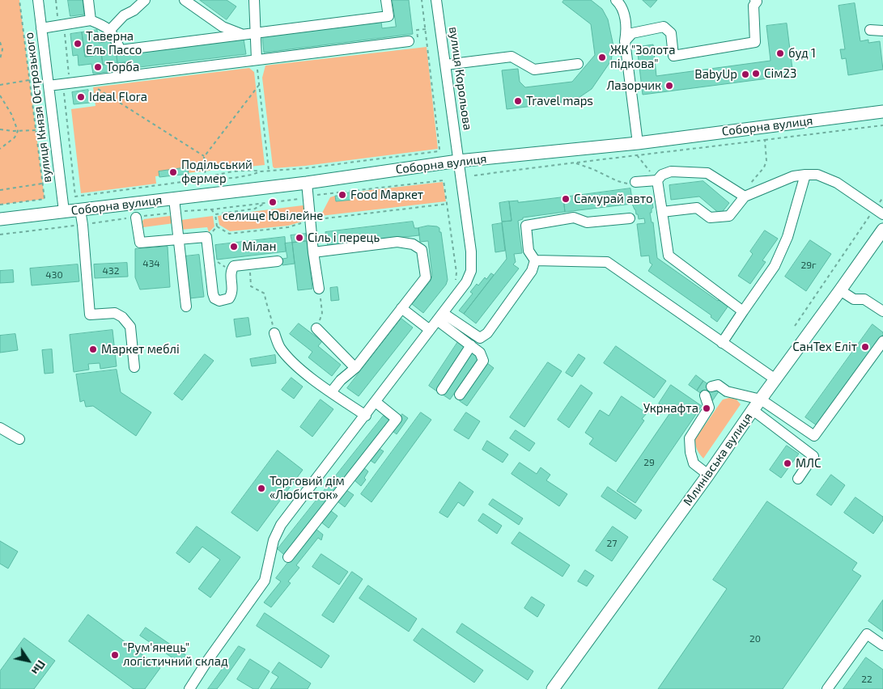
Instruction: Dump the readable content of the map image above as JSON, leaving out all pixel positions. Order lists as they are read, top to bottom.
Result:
{
  "streets": {
    "main road": ["Соборна вулиця", "Млинівська вулиця"],
    "street": ["вулиця Корольова", "вулиця Князя Острозького"]
  },
  "crossings": [
    ["вулиця Корольова", "Соборна вулиця"],
    ["вулиця Князя Острозького", "Соборна вулиця"]
  ],
  "places": [
    "Таверна Ель Пассо",
    "буд 1",
    "ЖК \"Золота підкова\"",
    "Торба",
    "Сім23",
    "BabyUp",
    "Лазорчик",
    "Ideal Flora",
    "Travel maps",
    "Подільський фермер",
    "Food Маркет",
    "Самурай авто",
    "селище Ювілейне",
    "Сіль і перець",
    "Мілан",
    "СанТех Еліт",
    "Маркет меблі",
    "Укрнафта",
    "МЛС",
    "Торговий дім «Любисток»",
    "\"Рум'янець\" логістичний склад"
  ],
  "house_numbers": [
    "434",
    "29г",
    "432",
    "430",
    "29",
    "27",
    "20",
    "22"
  ],
  "north": "bottom right"
}
